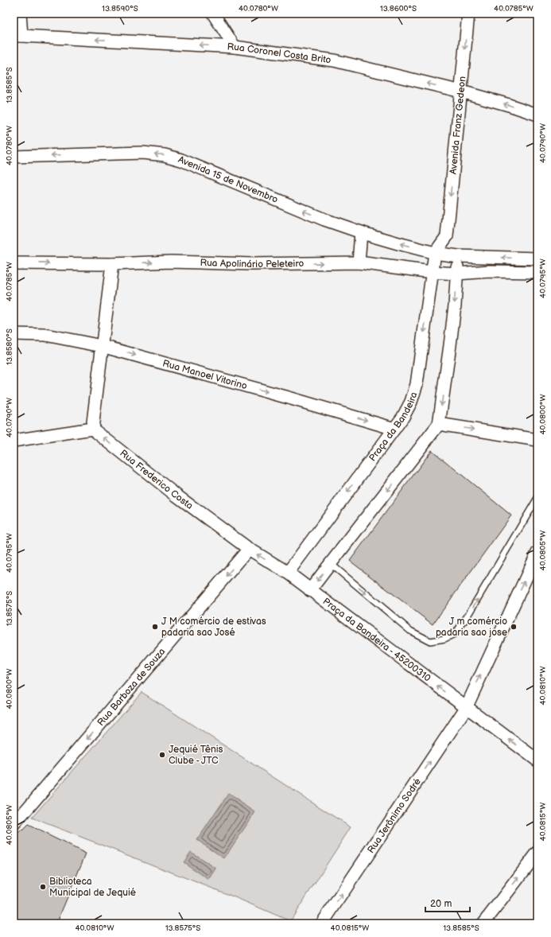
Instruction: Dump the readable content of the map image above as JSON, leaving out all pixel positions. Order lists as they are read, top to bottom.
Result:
{
  "streets": {
    "street": [
      "Rua Coronel Costa Brito",
      "Avenida Franz Gedeon",
      "Avenida 15 de Novembro",
      "Rua Apolinário Peleteiro",
      "Rua Manoel Vitorino",
      "Praça da Bandeira",
      "Rua Frederico Costa",
      "Praça da Bandeira - 45200310",
      "Rua Barboza de Souza",
      "Rua Jerônimo Sodré"
    ]
  },
  "crossings": [
    ["Rua Coronel Costa Brito", "Avenida Franz Gedeon"],
    ["Avenida Franz Gedeon", "Avenida 15 de Novembro"],
    ["Avenida Franz Gedeon", "Praça da Bandeira"],
    ["Avenida 15 de Novembro", "Praça da Bandeira"],
    ["Rua Apolinário Peleteiro", "Praça da Bandeira"],
    ["Rua Manoel Vitorino", "Praça da Bandeira"],
    ["Praça da Bandeira", "Rua Frederico Costa"],
    ["Praça da Bandeira", "Praça da Bandeira - 45200310"],
    ["Rua Frederico Costa", "Praça da Bandeira - 45200310"],
    ["Rua Frederico Costa", "Rua Barboza de Souza"],
    ["Praça da Bandeira - 45200310", "Rua Jerônimo Sodré"]
  ],
  "one_way": [
    "Rua Coronel Costa Brito",
    "Avenida Franz Gedeon",
    "Avenida 15 de Novembro",
    "Rua Apolinário Peleteiro",
    "Rua Manoel Vitorino",
    "Rua Frederico Costa",
    "Praça da Bandeira - 45200310",
    "Rua Barboza de Souza",
    "Rua Jerônimo Sodré"
  ],
  "places": [
    "J M comércio de estivas padaria sao José",
    "J m comércio padaria sao jose",
    "Jequié Tênis Clube - JTC",
    "Biblioteca Municipal de Jequié"
  ],
  "scale_bar": "20 m",
  "coordinates": [
    "13.8590°S",
    "40.0780°W",
    "13.8600°S",
    "40.0785°W",
    "13.8585°S",
    "40.0790°W",
    "40.0795°W",
    "13.8580°S",
    "40.0800°W",
    "40.0805°W",
    "13.8575°S",
    "40.0810°W",
    "40.0815°W"
  ]
}
